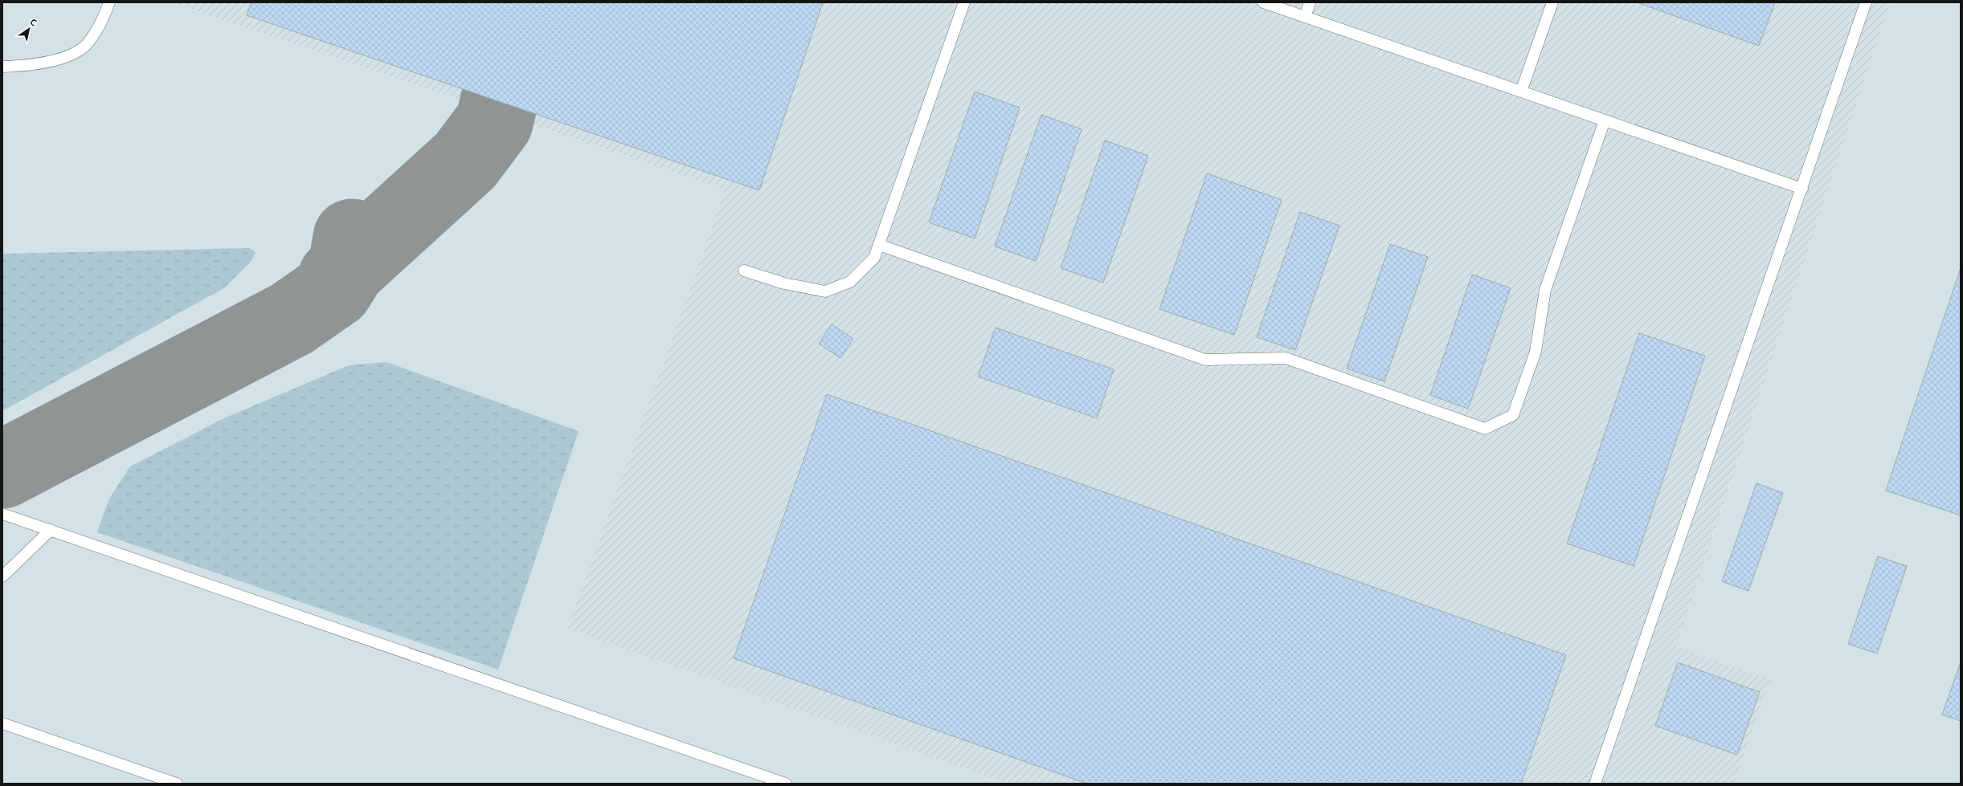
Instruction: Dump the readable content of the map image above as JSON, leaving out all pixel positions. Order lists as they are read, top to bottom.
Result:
{
  "north": "top right"
}
